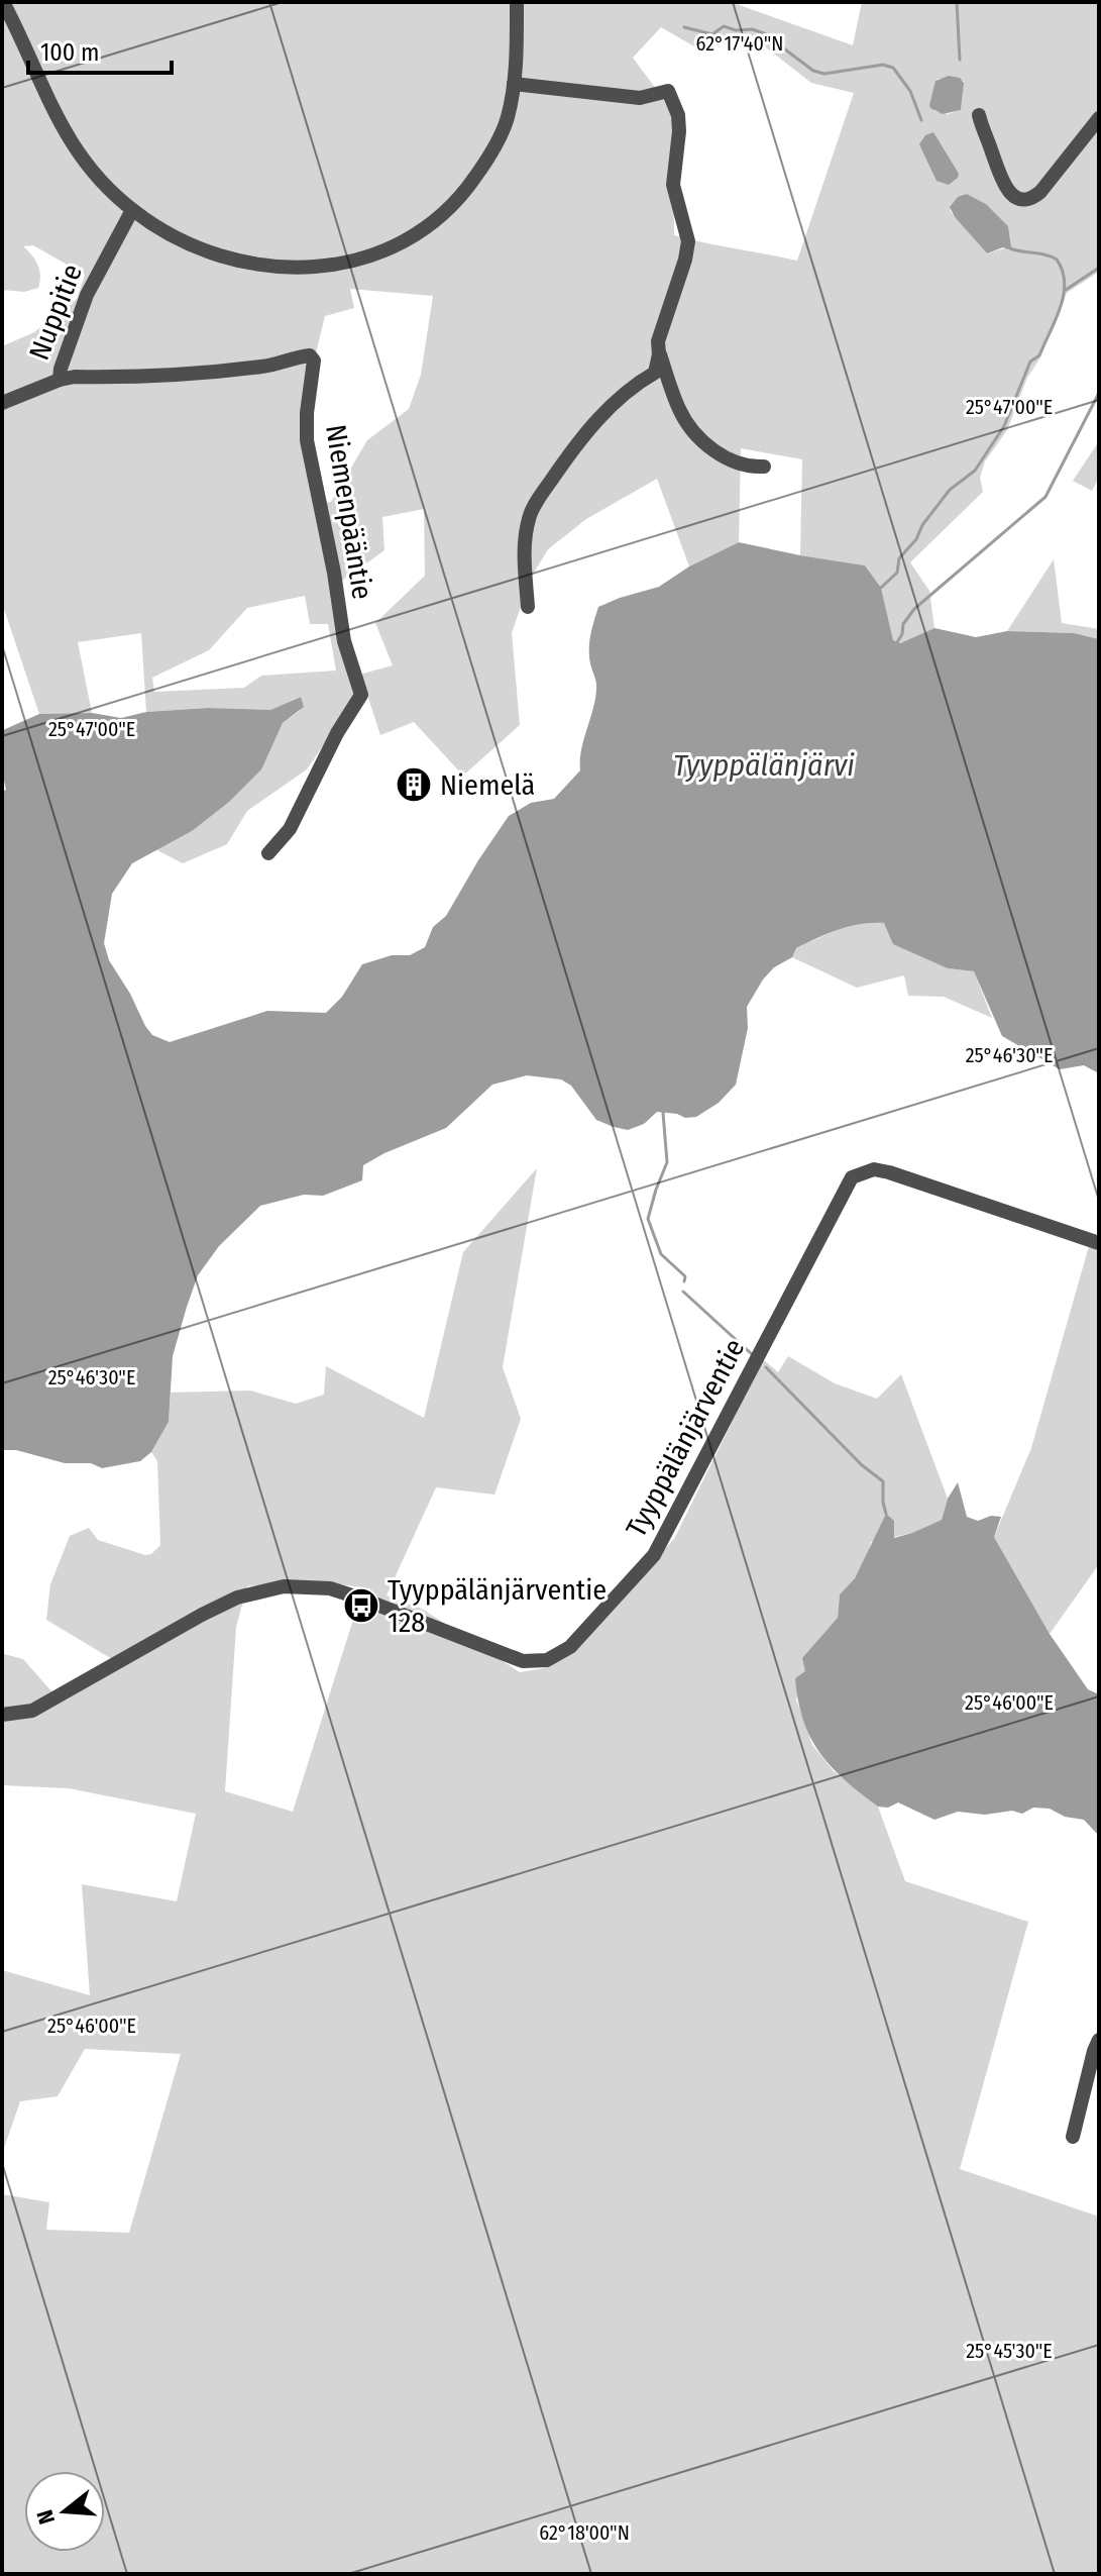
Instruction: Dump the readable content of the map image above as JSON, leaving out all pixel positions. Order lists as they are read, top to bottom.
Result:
{
  "streets": {
    "street": ["Nuppitie", "Niemenpääntie", "Tyyppälänjärventie"]
  },
  "crossings": [
    ["Nuppitie", "Niemenpääntie"]
  ],
  "water": ["Tyyppälänjärvi"],
  "places": {
    "building": ["Niemelä"],
    "bus stop": ["Tyyppälänjärventie 128"]
  },
  "scale_bar": "100 m",
  "north": "left",
  "coordinates": [
    "62°17'40\"N",
    "25°47'00\"E",
    "25°46'30\"E",
    "25°46'00\"E",
    "25°45'30\"E",
    "62°18'00\"N"
  ]
}
